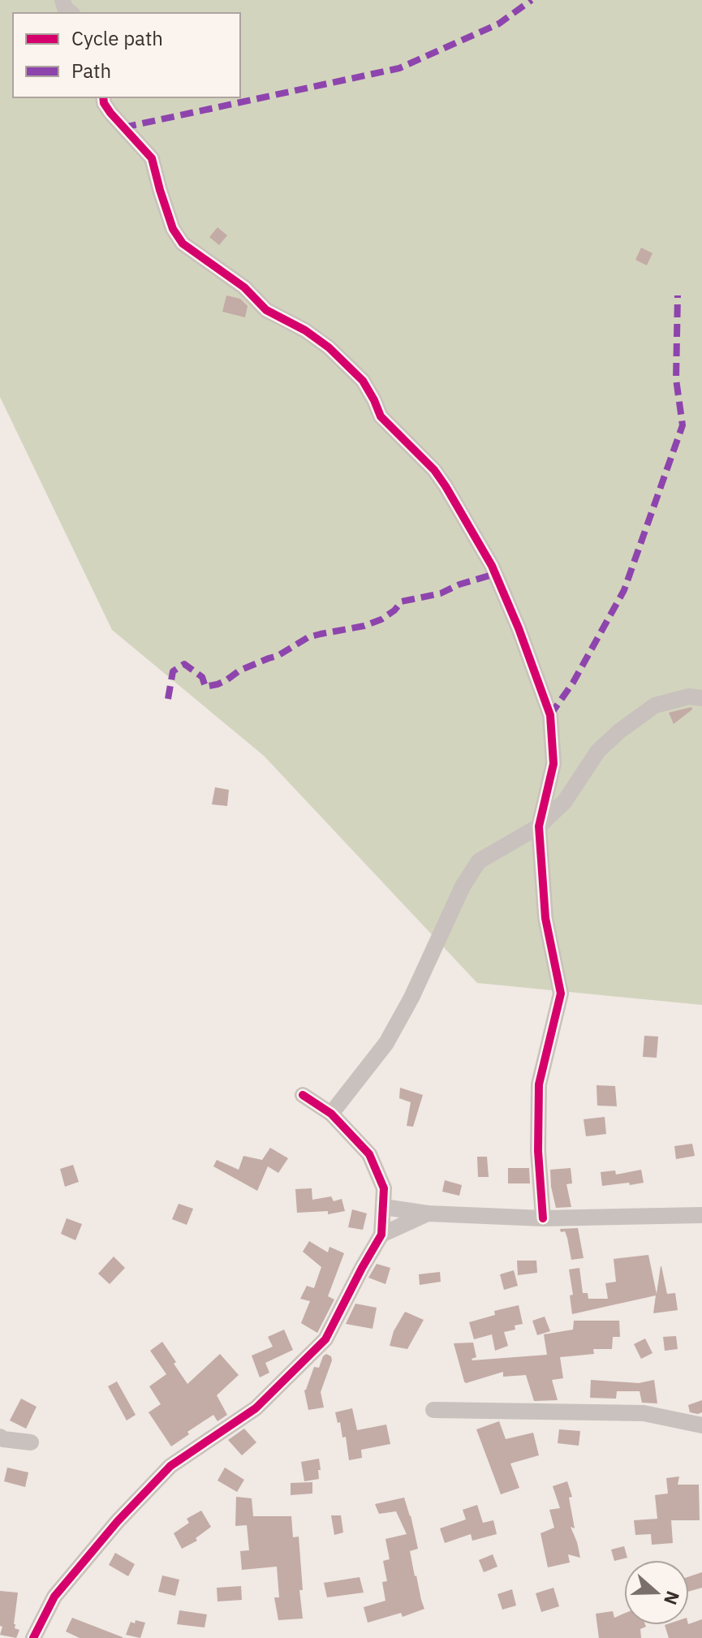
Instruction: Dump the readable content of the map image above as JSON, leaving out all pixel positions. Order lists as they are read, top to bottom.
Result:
{
  "legend": ["Cycle path", "Path"],
  "north": "right"
}
